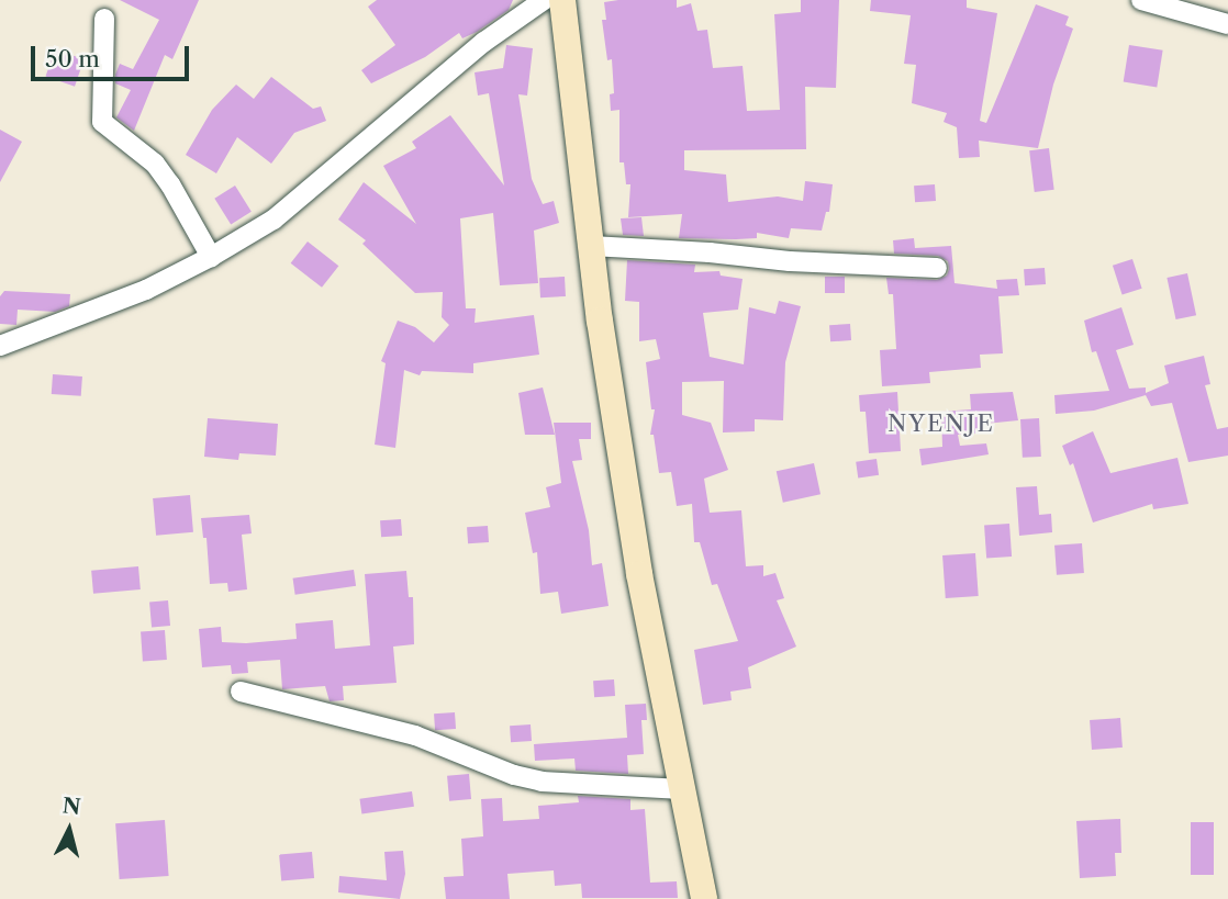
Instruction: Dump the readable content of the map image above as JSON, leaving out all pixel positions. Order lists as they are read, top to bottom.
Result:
{
  "districts": ["NYENJE"],
  "scale_bar": "50 m",
  "north": "top"
}
